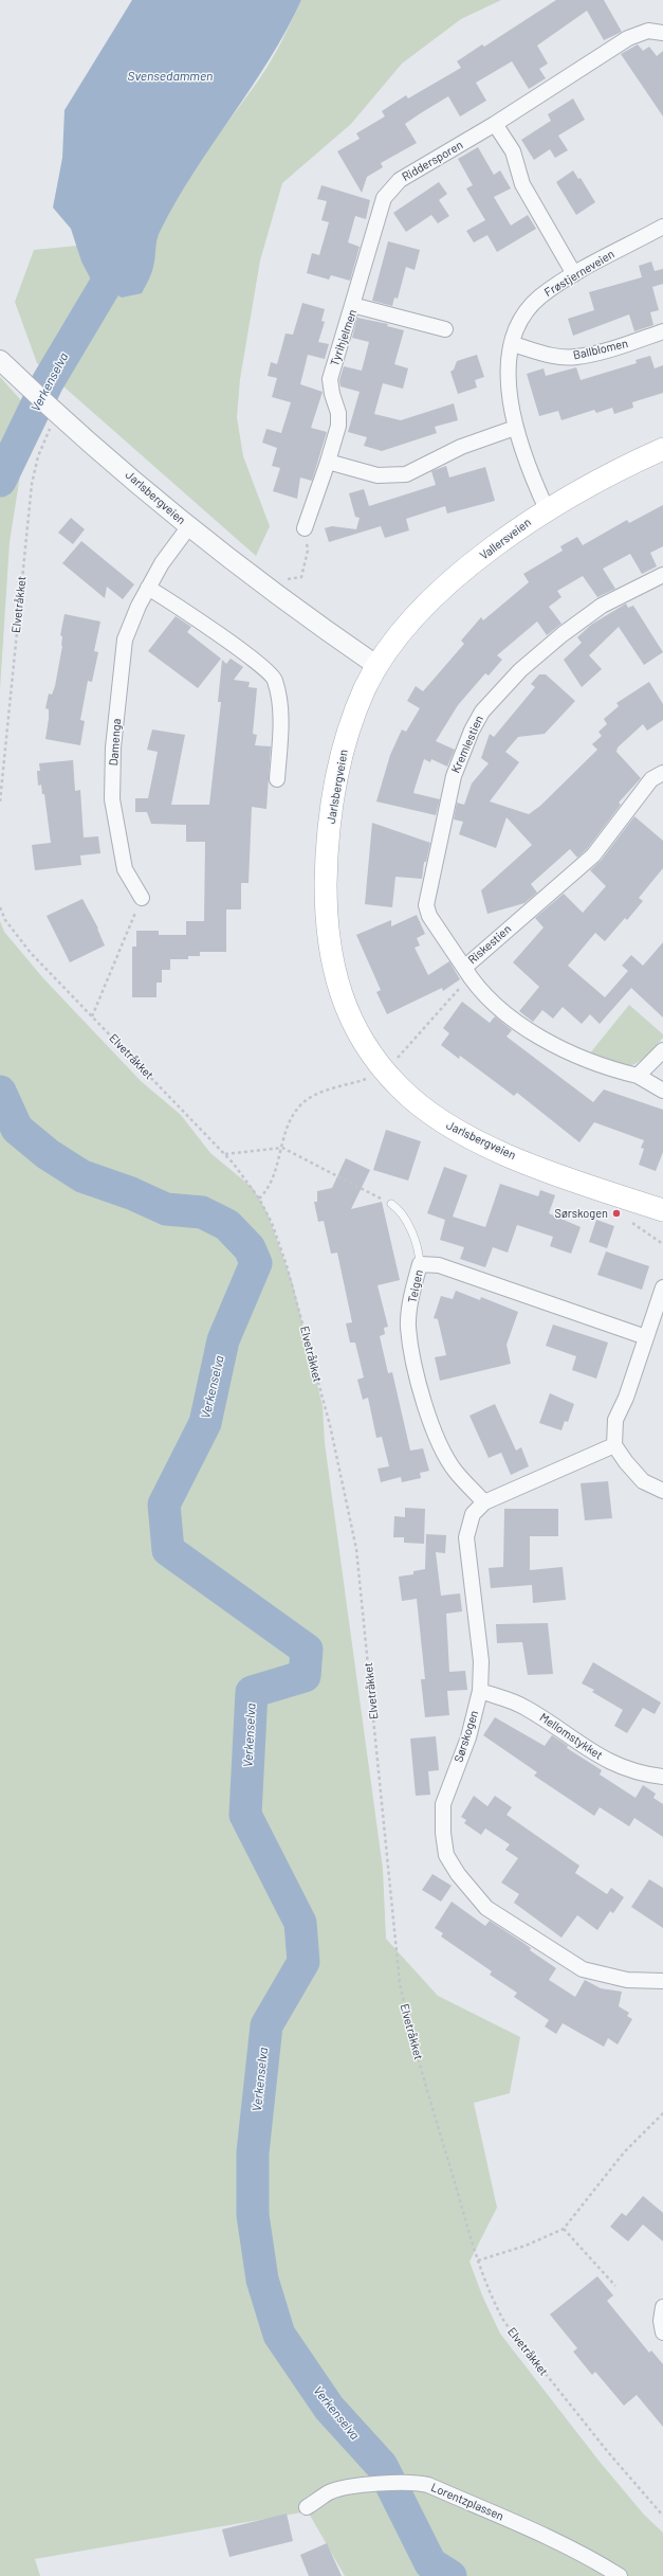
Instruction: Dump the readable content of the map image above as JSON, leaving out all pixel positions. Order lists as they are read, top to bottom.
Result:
{
  "streets": {
    "main road": ["Jarlsbergveien", "Vallersveien"],
    "street": [
      "Riddersporen",
      "Frøstjerneveien",
      "Tyrihjelmen",
      "Ballblomen",
      "Damenga",
      "Kremlestien",
      "Riskestien",
      "Teigen",
      "Sørskogen",
      "Mellomstykket",
      "Lorentzplassen"
    ],
    "path": ["Elvetråkket"]
  },
  "crossings": [
    ["Riddersporen", "Tyrihjelmen"],
    ["Frøstjerneveien", "Ballblomen"],
    ["Frøstjerneveien", "Vallersveien"],
    ["Jarlsbergveien", "Vallersveien"],
    ["Jarlsbergveien", "Elvetråkket"],
    ["Jarlsbergveien", "Damenga"],
    ["Kremlestien", "Riskestien"],
    ["Teigen", "Sørskogen"],
    ["Sørskogen", "Mellomstykket"]
  ],
  "water": ["Svensedammen", "Verkenselva"],
  "places": ["Sørskogen"]
}
